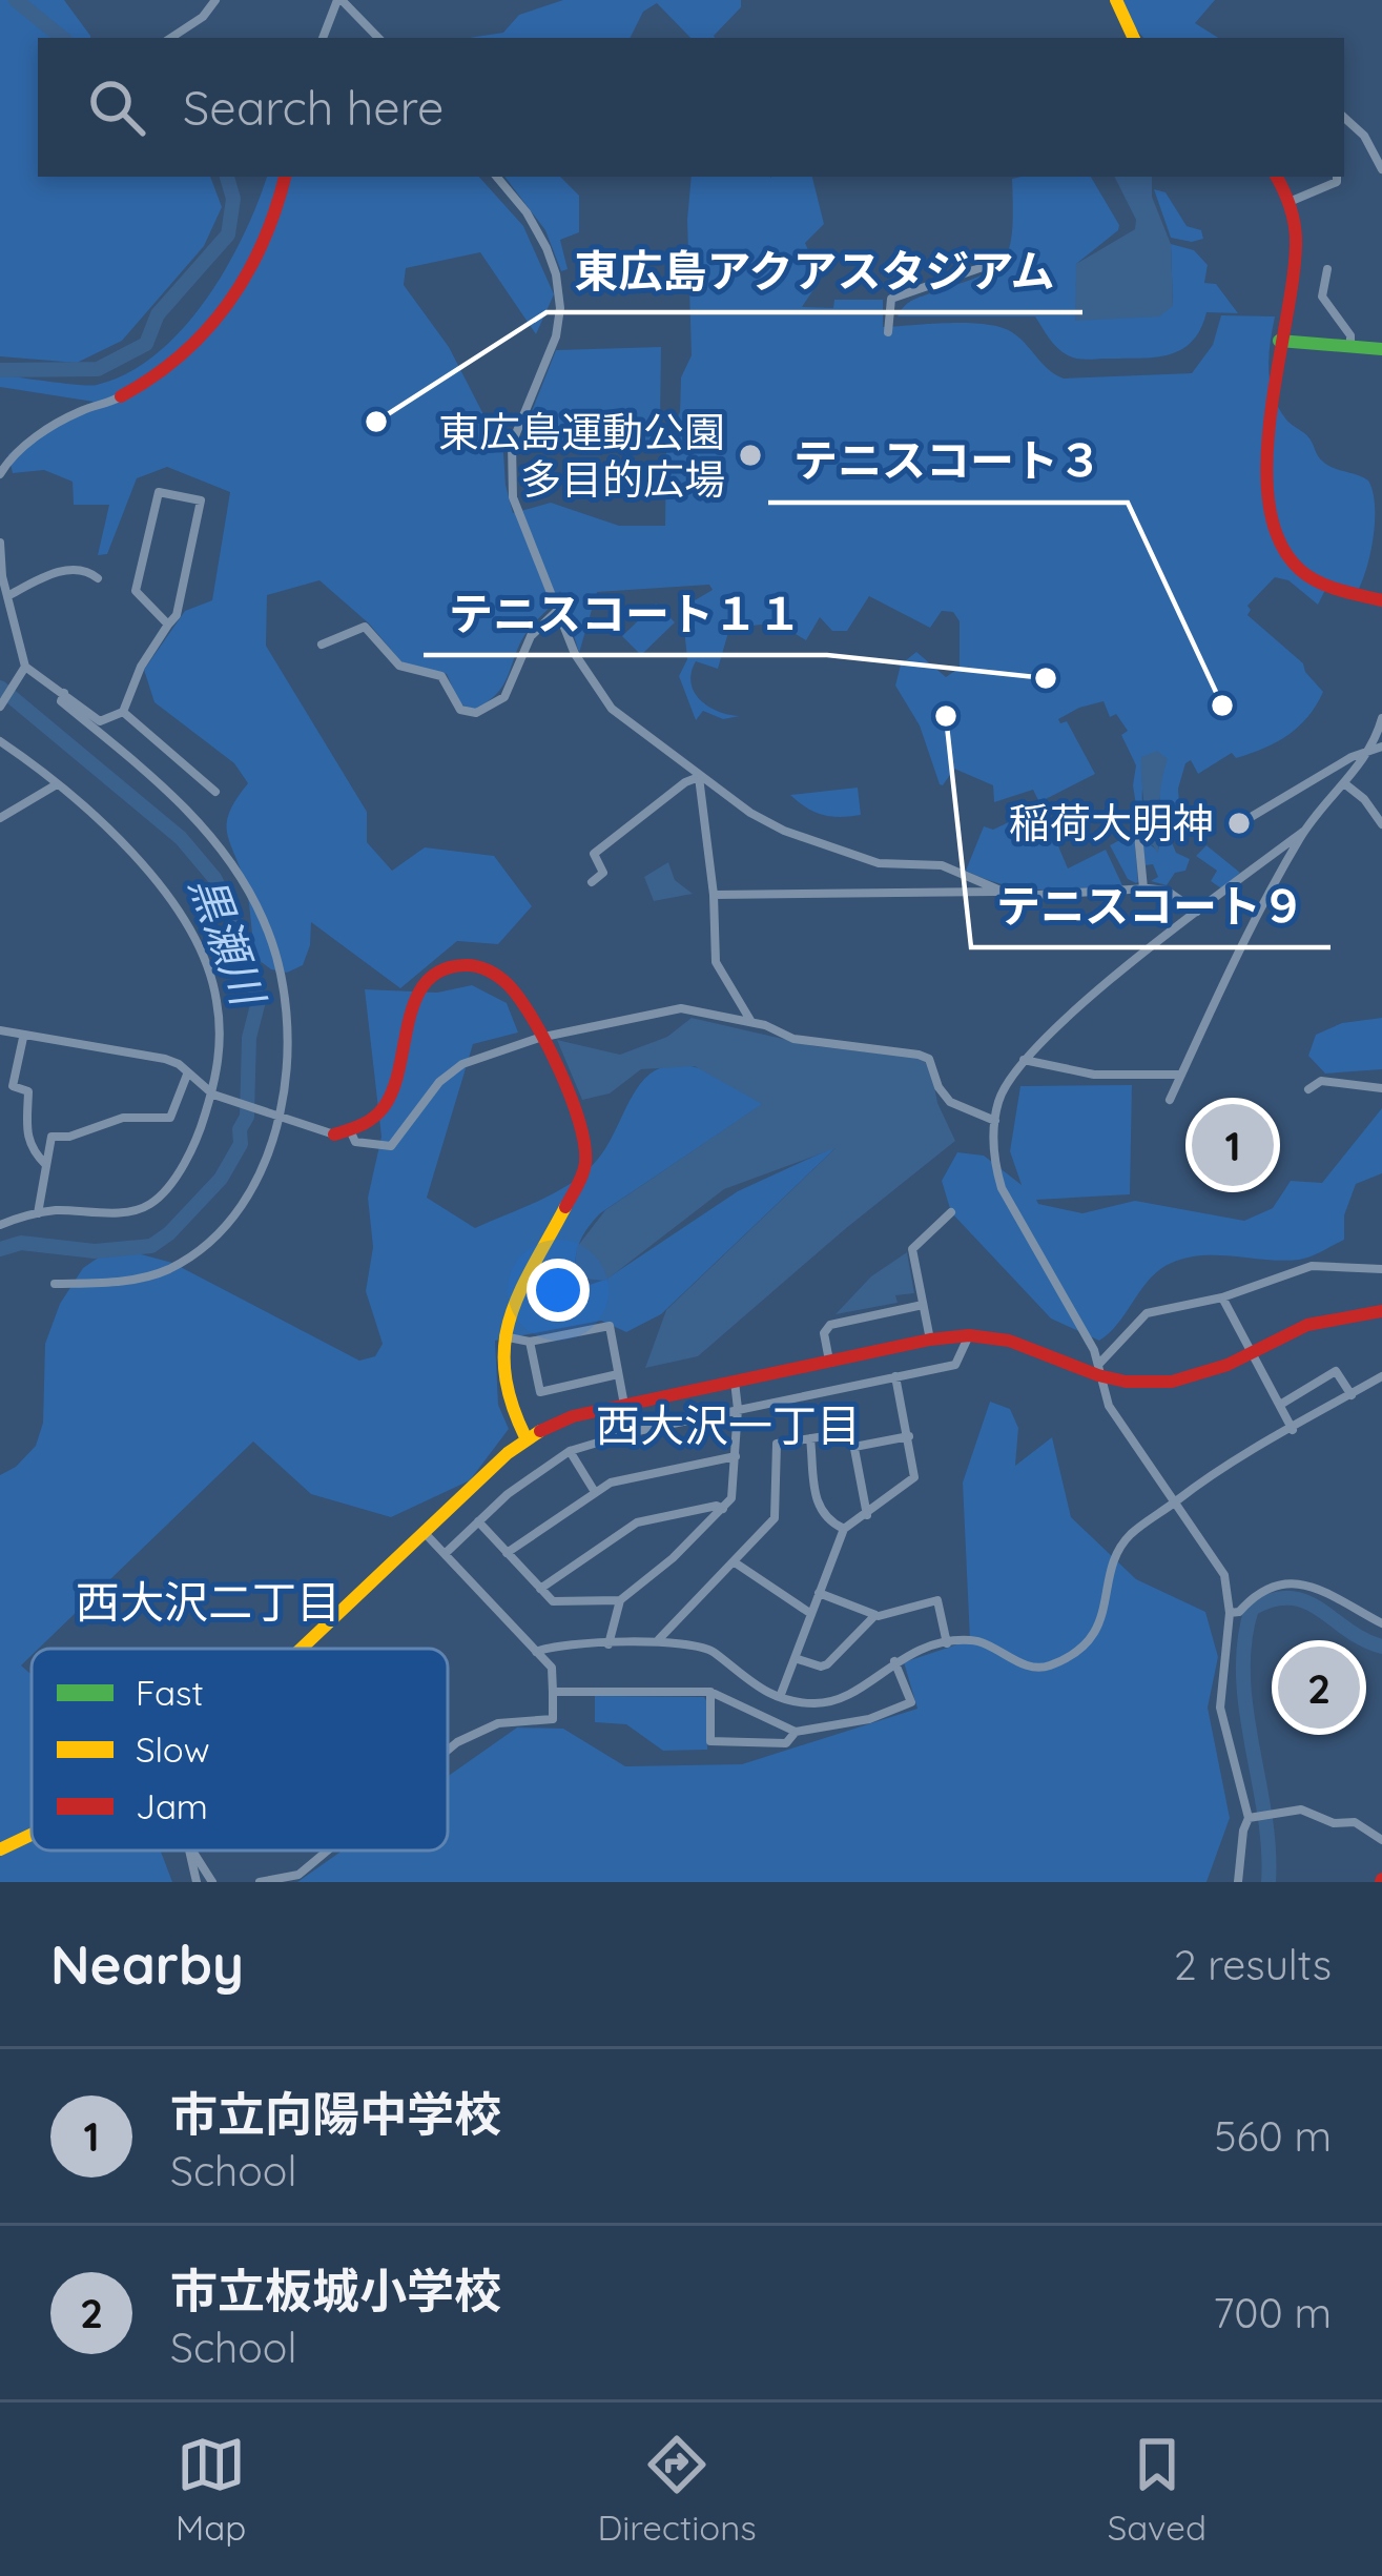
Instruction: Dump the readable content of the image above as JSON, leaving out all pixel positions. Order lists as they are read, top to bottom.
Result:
{
  "districts": ["西大沢一丁目", "西大沢二丁目"],
  "water": ["黒瀬川"],
  "places": [
    "東広島アクアスタジアム",
    "東広島運動公園 多目的広場",
    "テニスコート１１",
    "テニスコート３",
    "テニスコート９",
    "稲荷大明神"
  ],
  "legend": ["Fast", "Slow", "Jam"],
  "page": {
    "search": "Search here",
    "pins": ["1", "2"],
    "heading": ["Nearby", "2 results"],
    "list": [
      {
        "mark": "1",
        "name": "市立向陽中学校",
        "note": "School",
        "value": "560 m"
      },
      {
        "mark": "2",
        "name": "市立板城小学校",
        "note": "School",
        "value": "700 m"
      }
    ],
    "nav": ["Map", "Directions", "Saved"]
  }
}
